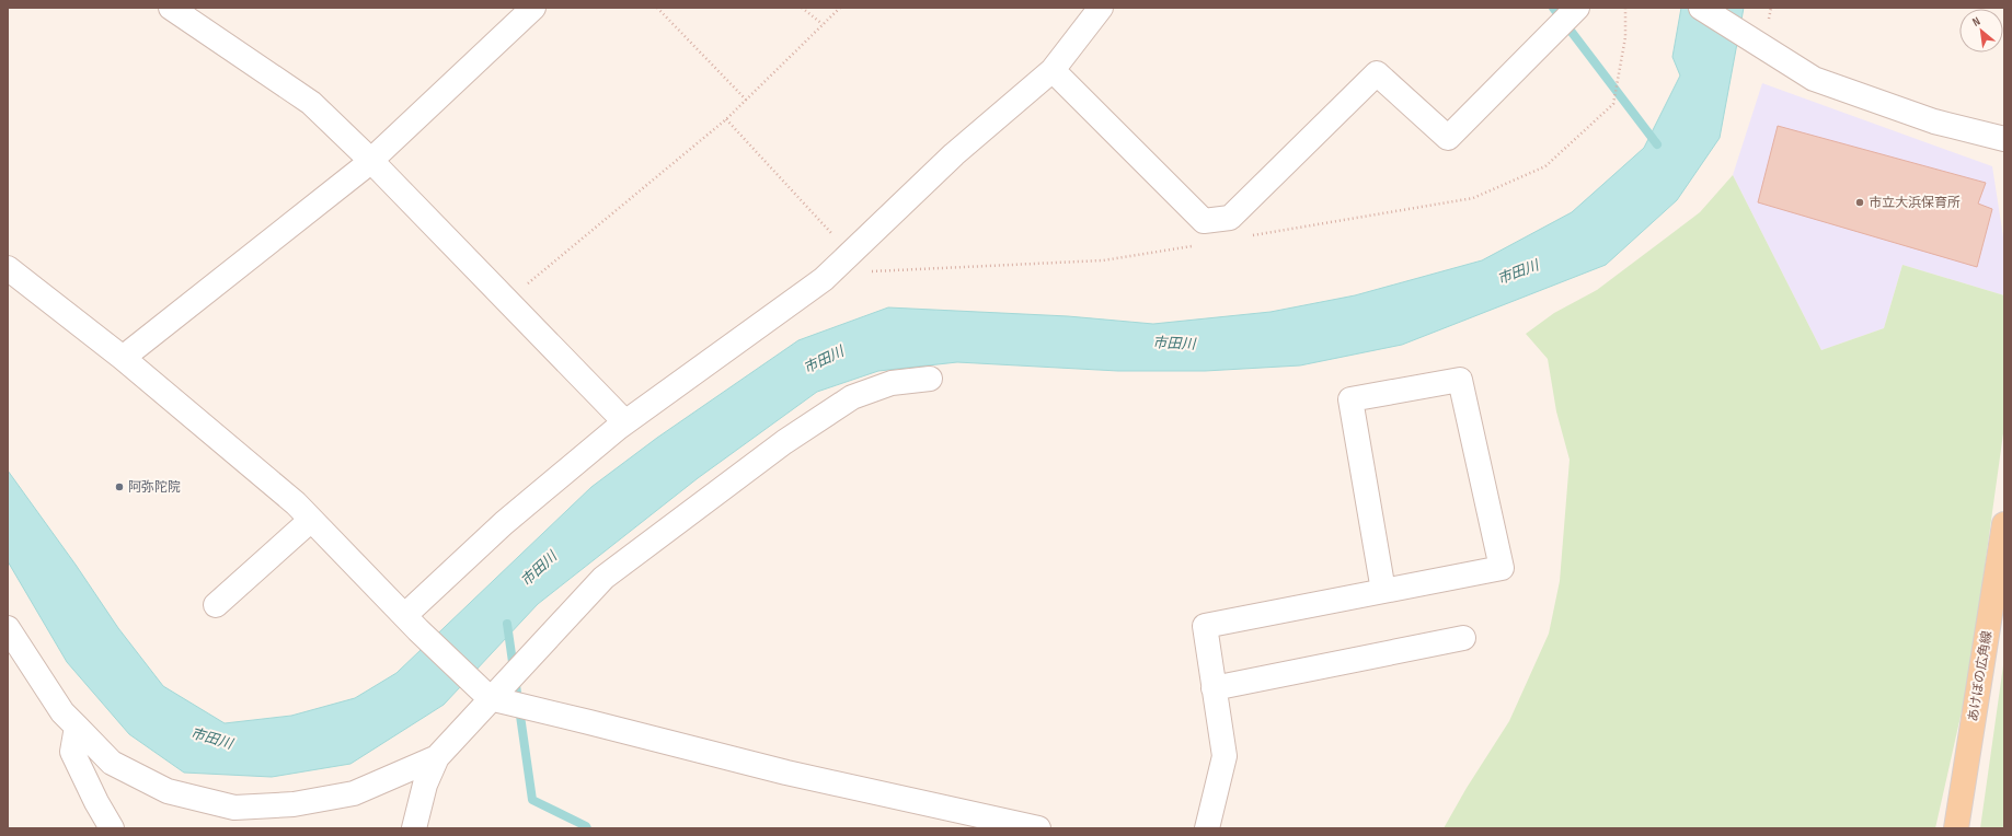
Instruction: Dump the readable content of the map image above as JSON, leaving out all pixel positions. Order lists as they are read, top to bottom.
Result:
{
  "streets": {
    "main road": ["あけぼの広角線"]
  },
  "water": ["市田川"],
  "places": ["市立大浜保育所", "阿弥陀院"],
  "north": "top left"
}
